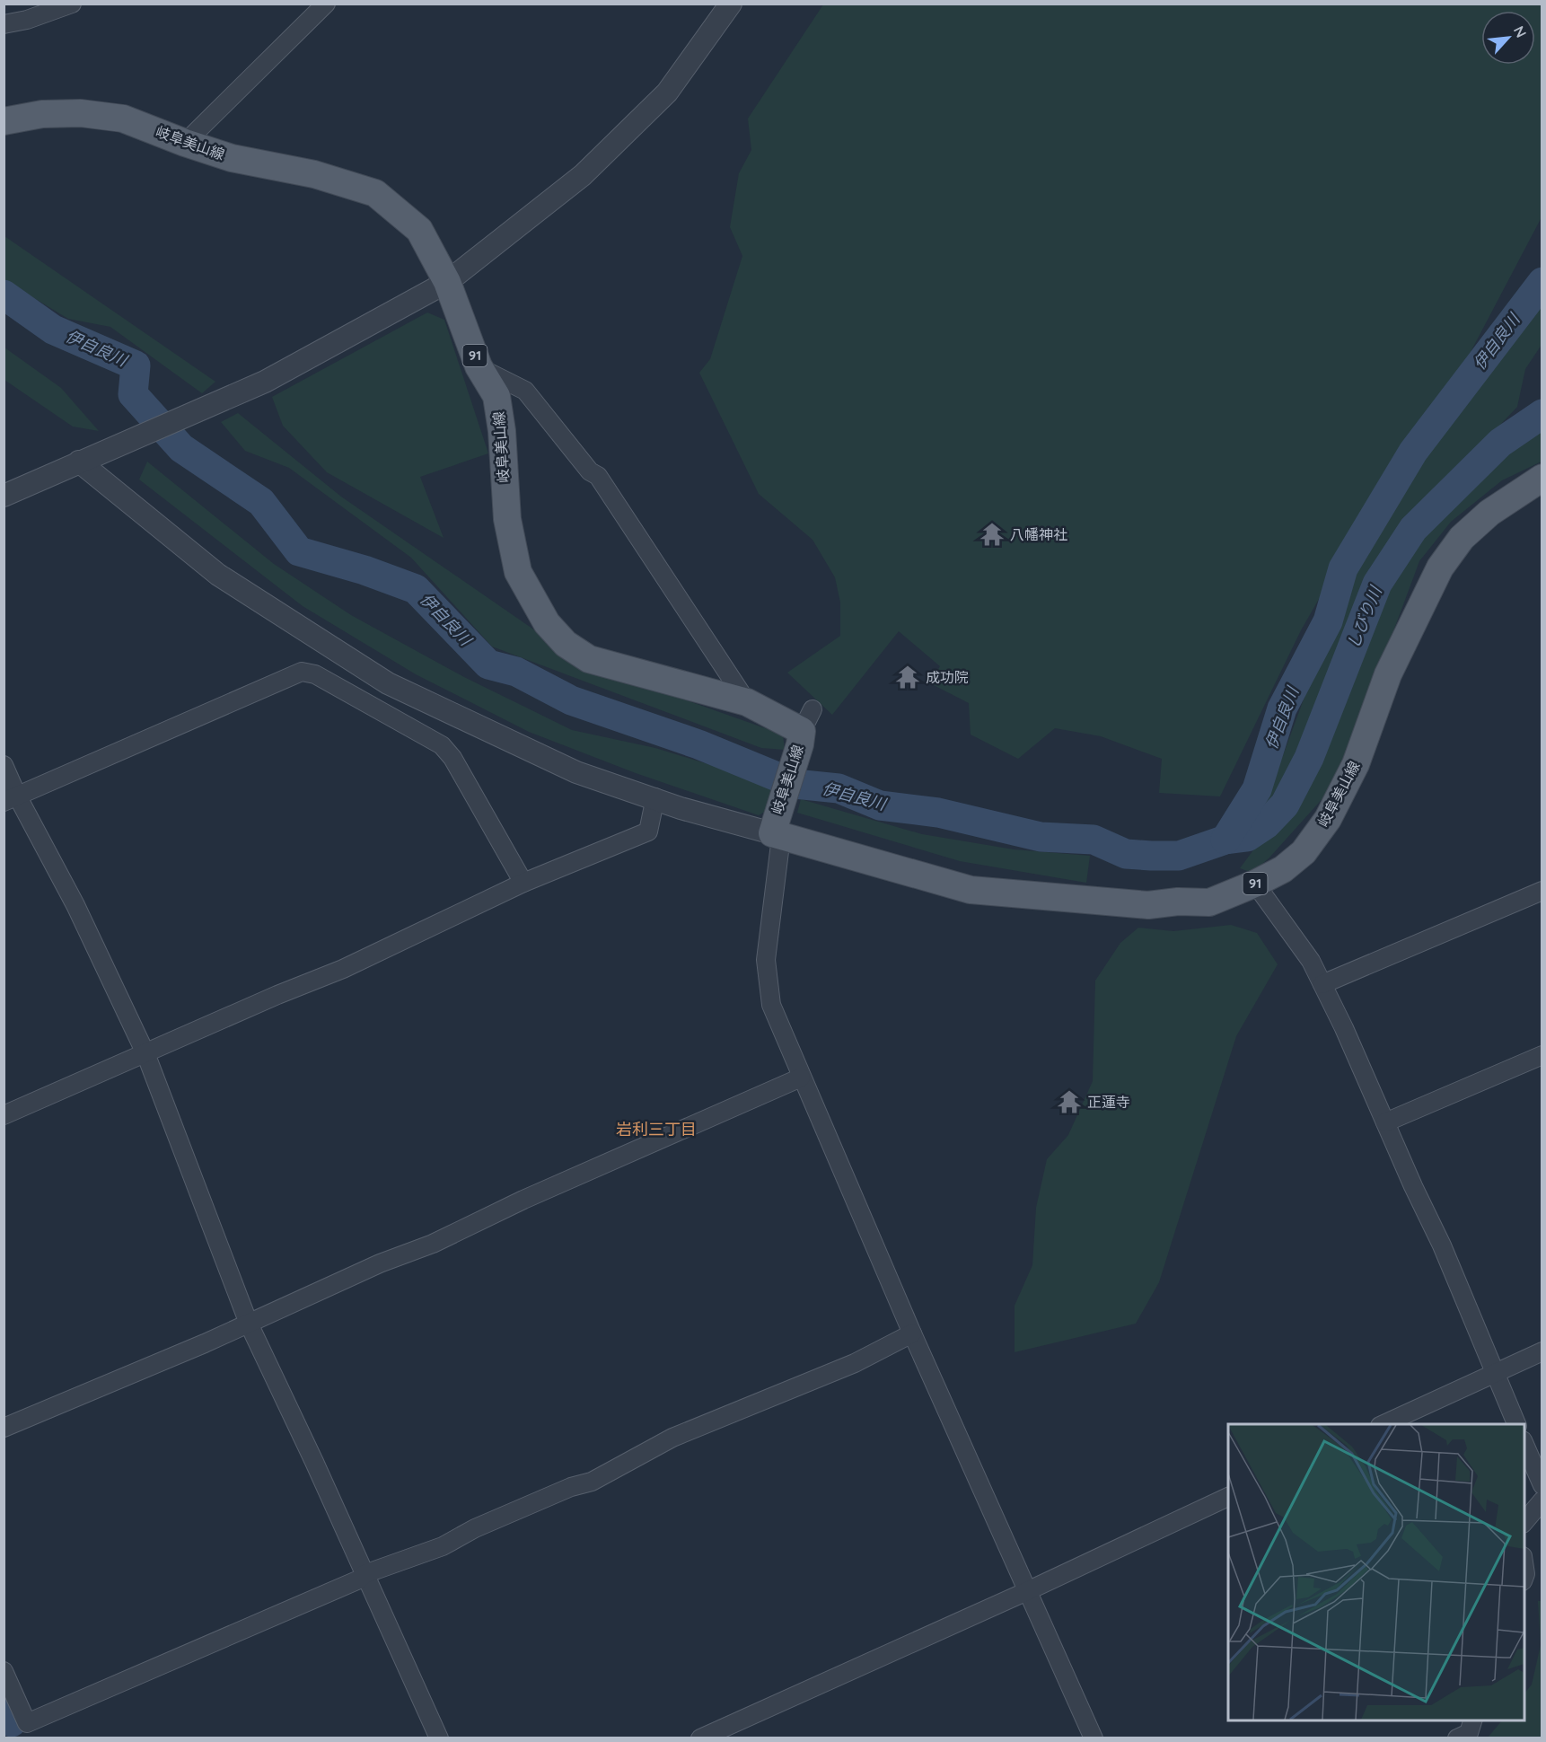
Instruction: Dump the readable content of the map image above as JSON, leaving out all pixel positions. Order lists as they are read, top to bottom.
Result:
{
  "streets": {
    "main road": ["岐阜美山線", "91"]
  },
  "districts": ["岩利三丁目"],
  "water": ["伊自良川", "しびり川"],
  "places": {
    "temple": ["八幡神社", "成功院", "正蓮寺"]
  },
  "north": "top right"
}
